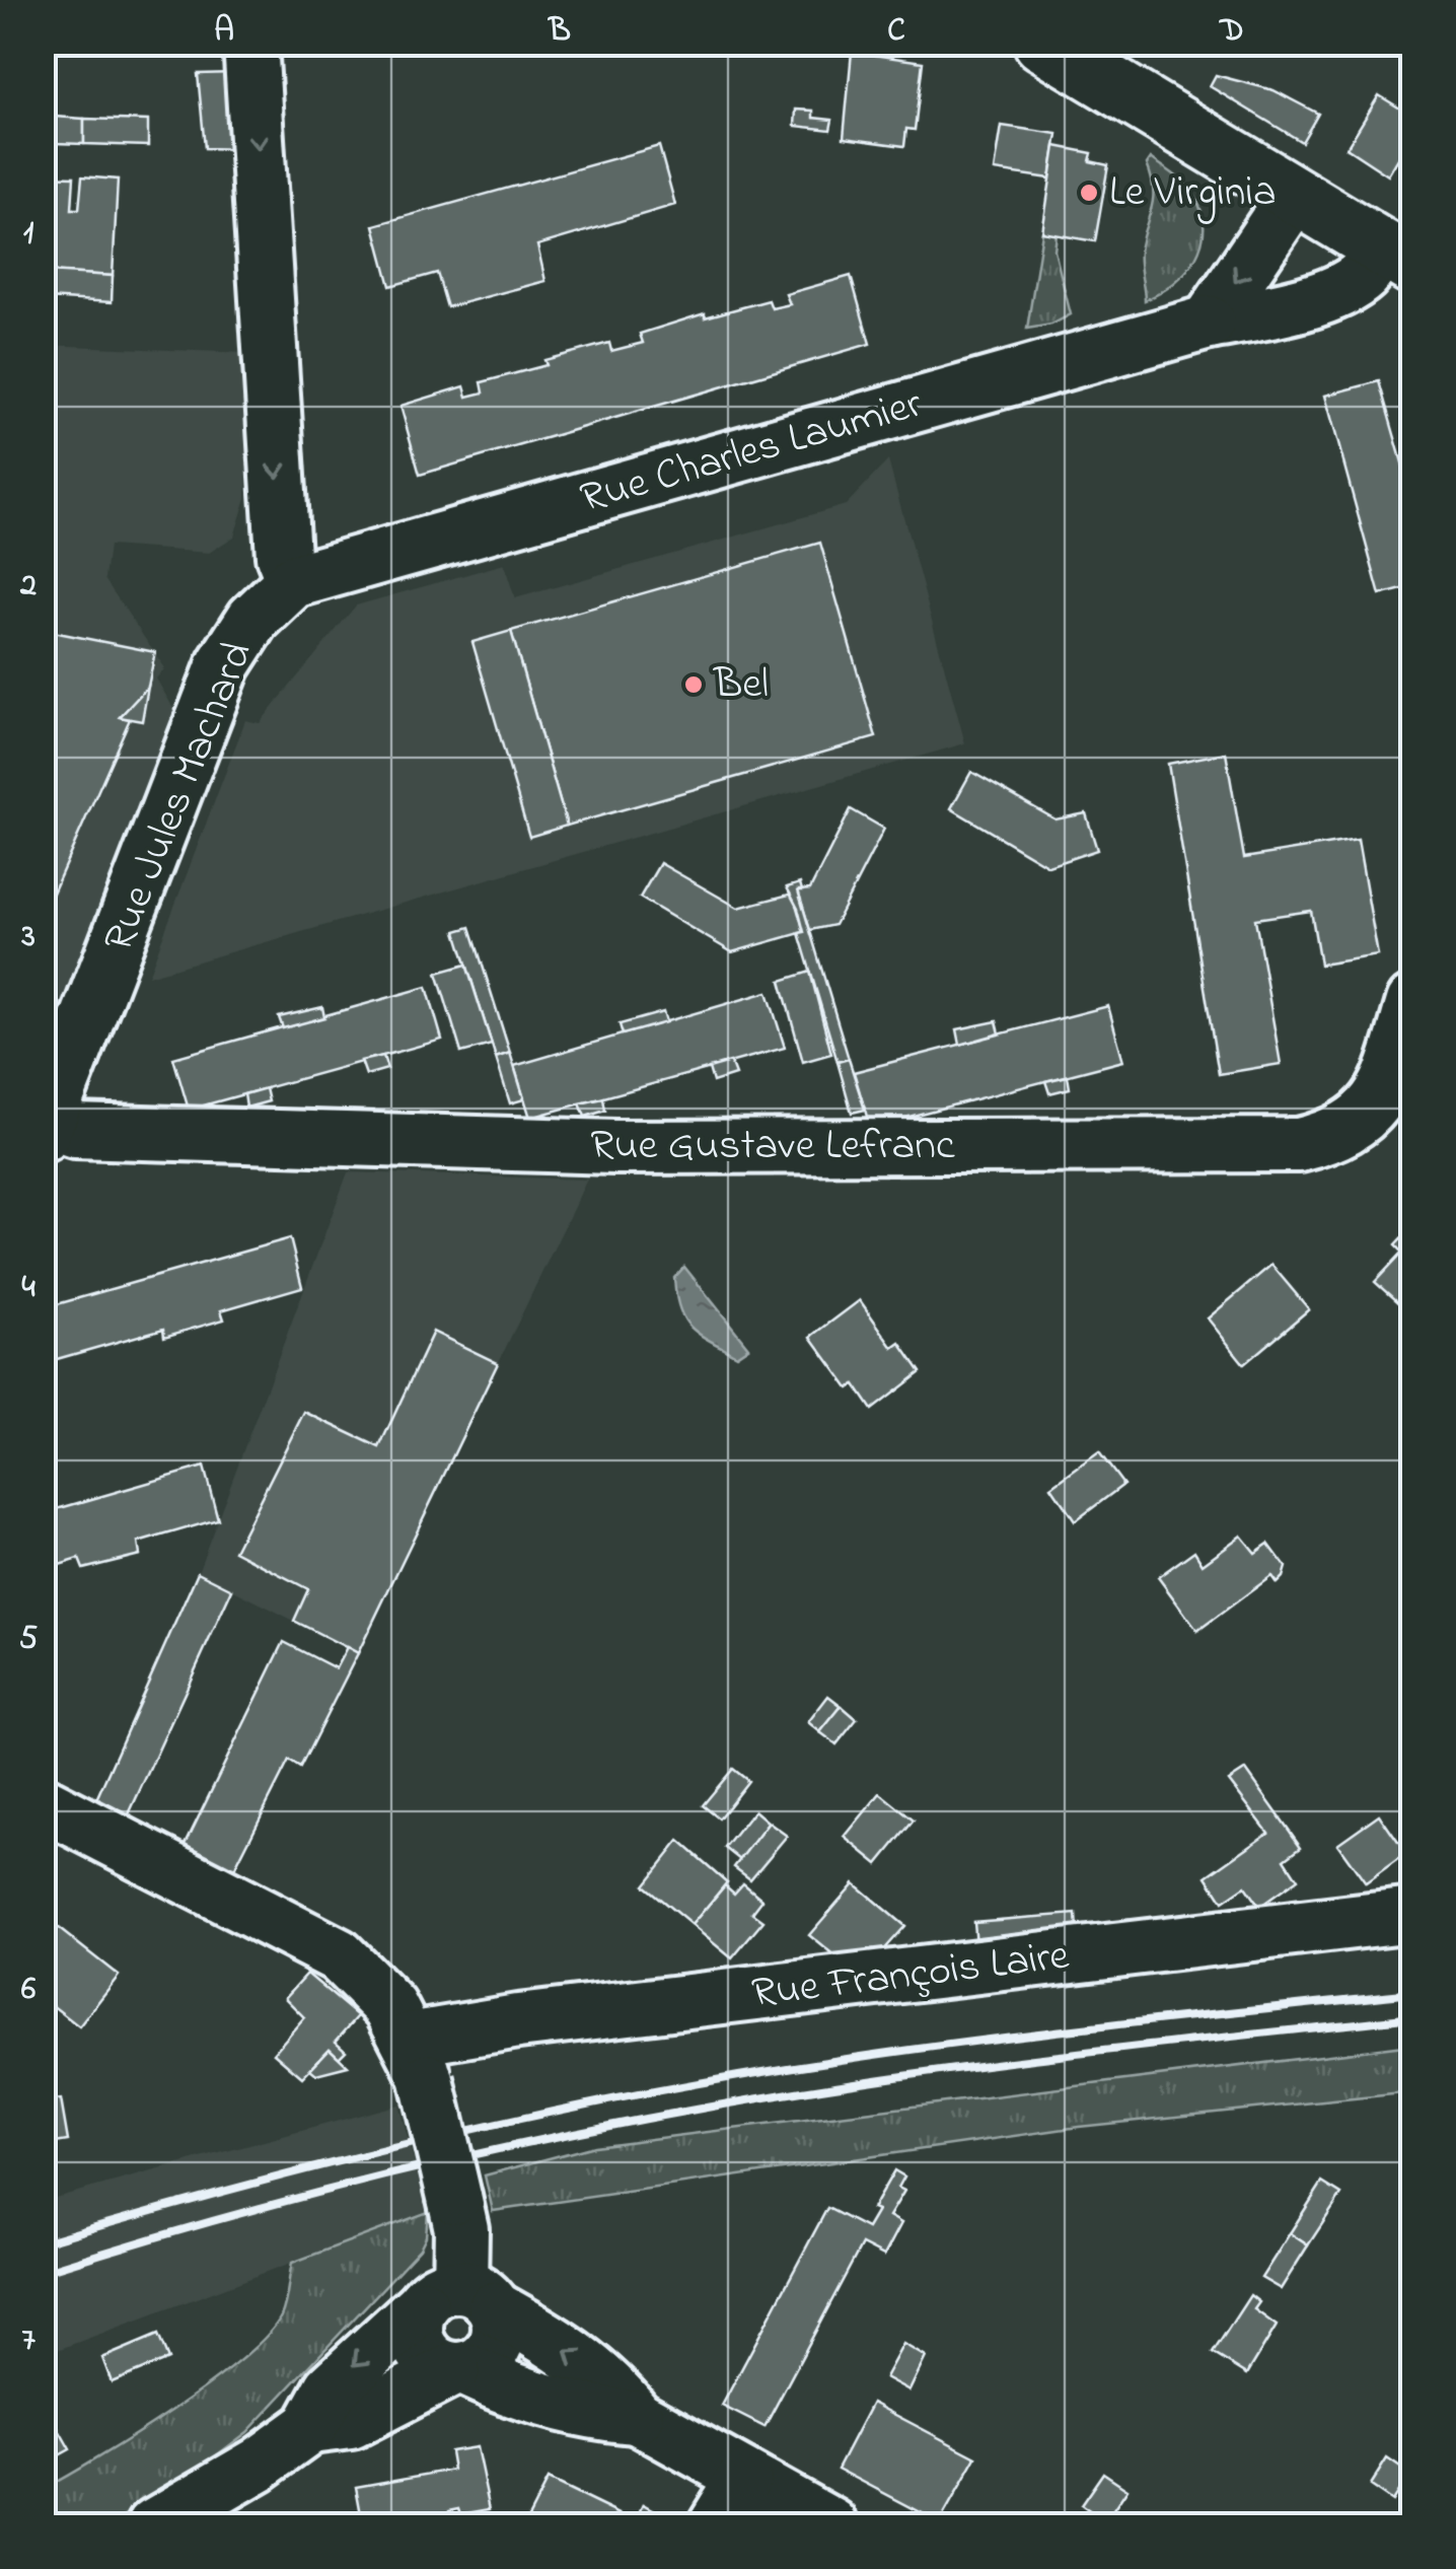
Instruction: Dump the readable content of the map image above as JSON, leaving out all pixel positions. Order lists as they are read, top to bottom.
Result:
{
  "streets": {
    "street": [
      "Rue Charles Laumier",
      "Rue Jules Machard",
      "Rue Gustave Lefranc",
      "Rue François Laire"
    ]
  },
  "crossings": [
    ["Rue Charles Laumier", "Rue Jules Machard"],
    ["Rue Jules Machard", "Rue Gustave Lefranc"]
  ],
  "places": ["Le Virginia", "Bel"],
  "grid": {
    "columns": [
      "A",
      "B",
      "C",
      "D"
    ],
    "rows": [
      "1",
      "2",
      "3",
      "4",
      "5",
      "6",
      "7"
    ]
  }
}
